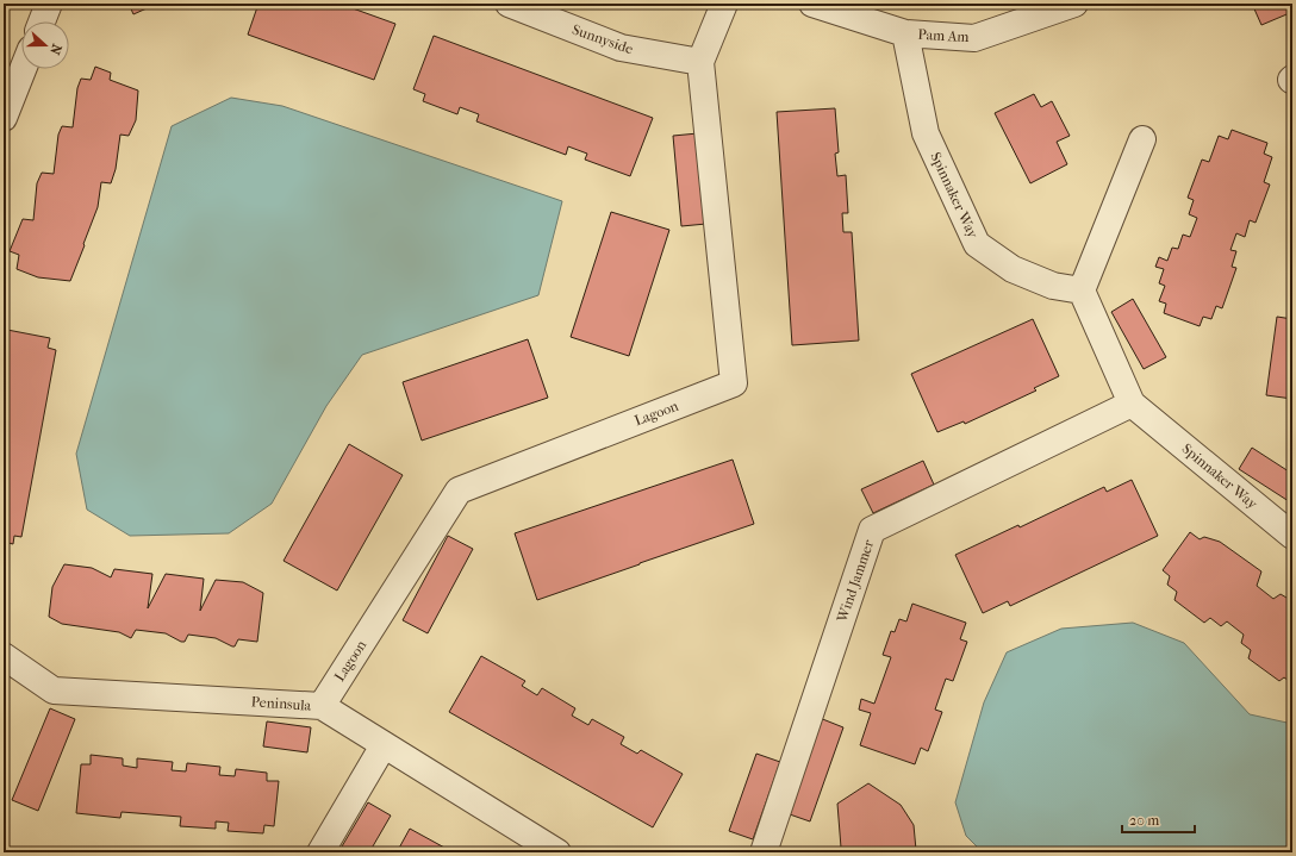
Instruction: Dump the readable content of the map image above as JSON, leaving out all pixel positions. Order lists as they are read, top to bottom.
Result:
{
  "streets": {
    "street": [
      "Pam Am",
      "Sunnyside",
      "Spinnaker Way",
      "Lagoon",
      "Wind Jammer",
      "Peninsula"
    ]
  },
  "crossings": [
    ["Pam Am", "Spinnaker Way"],
    ["Sunnyside", "Lagoon"],
    ["Spinnaker Way", "Wind Jammer"],
    ["Lagoon", "Peninsula"]
  ],
  "scale_bar": "20 m",
  "north": "right"
}
